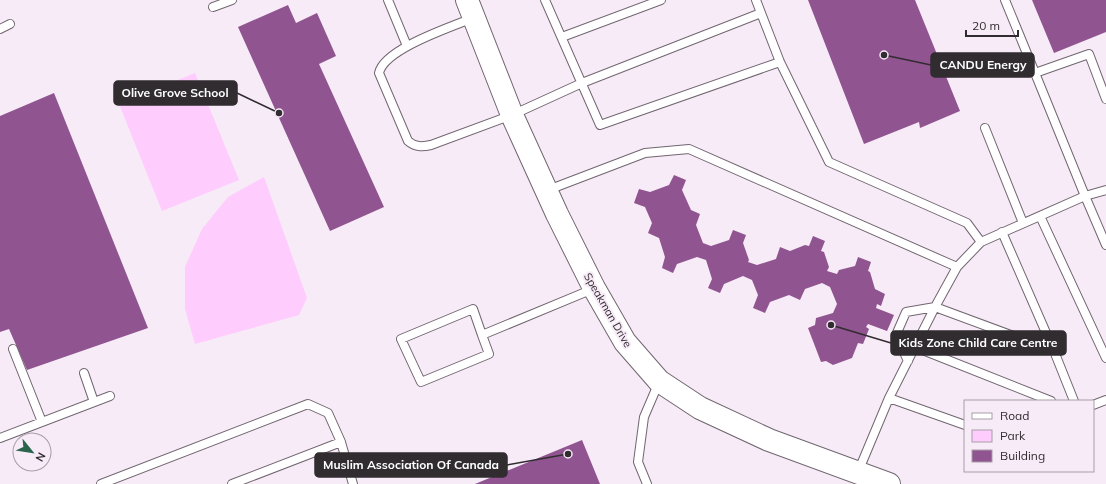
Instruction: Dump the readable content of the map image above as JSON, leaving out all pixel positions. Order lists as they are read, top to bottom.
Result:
{
  "streets": {
    "street": ["Speakman Drive"]
  },
  "places": [
    "CANDU Energy",
    "Olive Grove School",
    "Kids Zone Child Care Centre",
    "Muslim Association Of Canada"
  ],
  "legend": ["Road", "Park", "Building"],
  "scale_bar": "20 m",
  "north": "bottom right"
}
